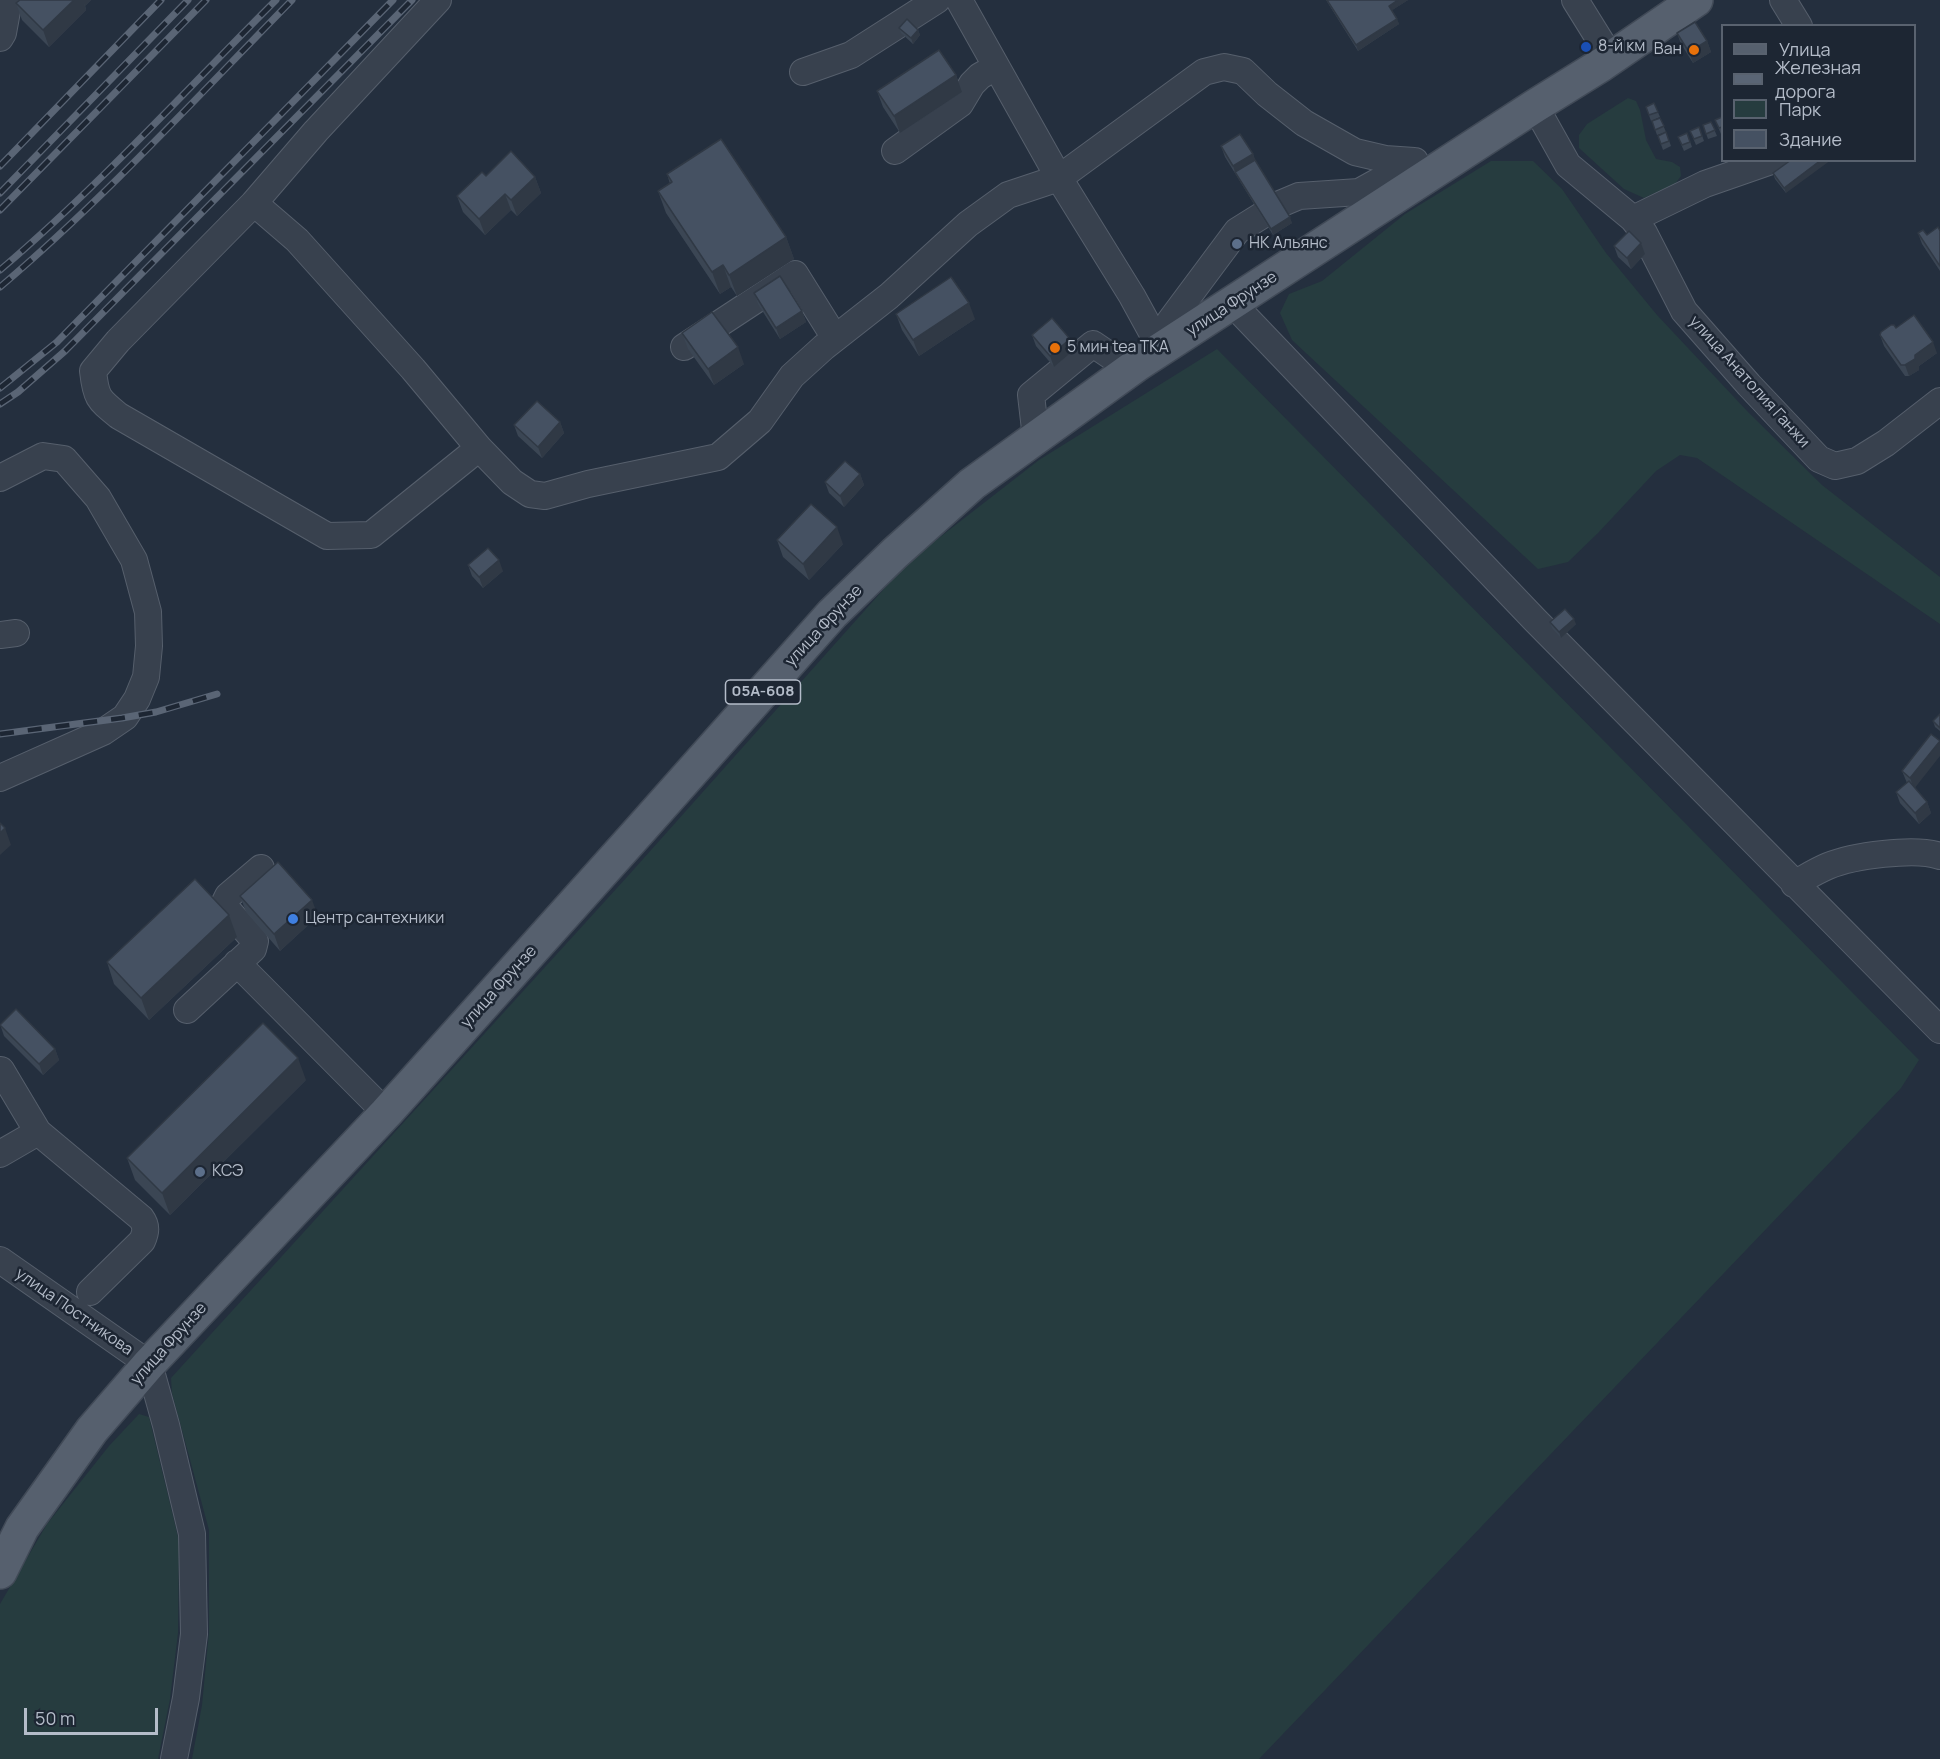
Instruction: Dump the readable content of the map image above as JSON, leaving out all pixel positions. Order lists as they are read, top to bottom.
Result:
{
  "streets": {
    "main road": ["улица Фрунзе", "05А-608"],
    "street": ["улица Анатолия Ганжи", "улица Постникова"]
  },
  "crossings": [
    ["улица Фрунзе", "улица Анатолия Ганжи"],
    ["улица Фрунзе", "улица Постникова"]
  ],
  "places": [
    "8-й км",
    "Ван",
    "НК Альянс",
    "5 мин tea TKA",
    "Центр сантехники",
    "КСЭ"
  ],
  "legend": [
    "Улица",
    "Железная дорога",
    "Парк",
    "Здание"
  ],
  "scale_bar": "50 m"
}
